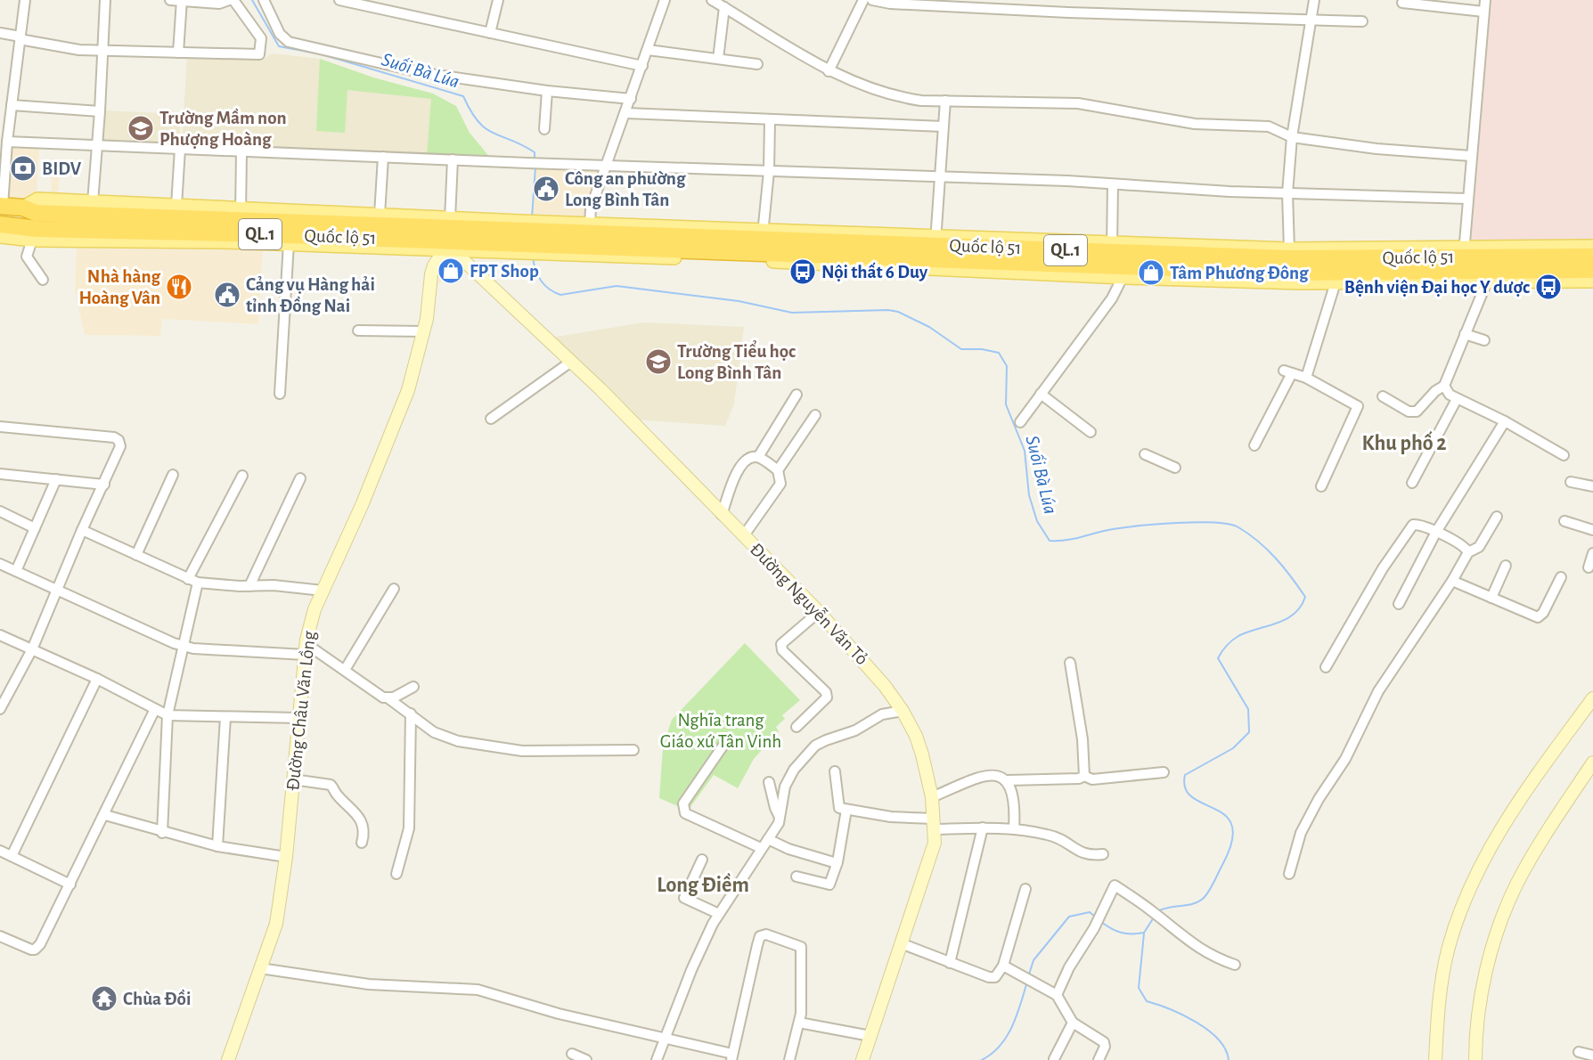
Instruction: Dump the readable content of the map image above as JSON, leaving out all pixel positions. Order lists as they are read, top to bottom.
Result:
{
  "streets": {
    "highway": ["QL.1", "Quốc lộ 51"],
    "street": ["Đường Nguyễn Văn Tỏ", "Đường Châu Văn Lồng"]
  },
  "crossings": [
    ["QL.1", "Quốc lộ 51"],
    ["Quốc lộ 51", "Đường Nguyễn Văn Tỏ"],
    ["Quốc lộ 51", "Đường Châu Văn Lồng"],
    ["Đường Nguyễn Văn Tỏ", "Đường Châu Văn Lồng"]
  ],
  "districts": ["Khu phố 2", "Long Điềm"],
  "water": ["Suối Bà Lúa"],
  "parks": ["Nghĩa trang Giáo xứ Tân Vinh"],
  "places": {
    "school or university": ["Trường Mầm non Phượng Hoàng", "Trường Tiểu học Long Bình Tân"],
    "bank": ["BIDV"],
    "public building": ["Công an phường Long Bình Tân", "Cảng vụ Hàng hải tỉnh Đồng Nai"],
    "shop": ["FPT Shop", "Tâm Phương Đông"],
    "bus stop": ["Nội thất 6 Duy", "Bệnh viện Đại học Y dược"],
    "restaurant": ["Nhà hàng Hoàng Vân"],
    "temple": ["Chùa Đồi"]
  }
}
